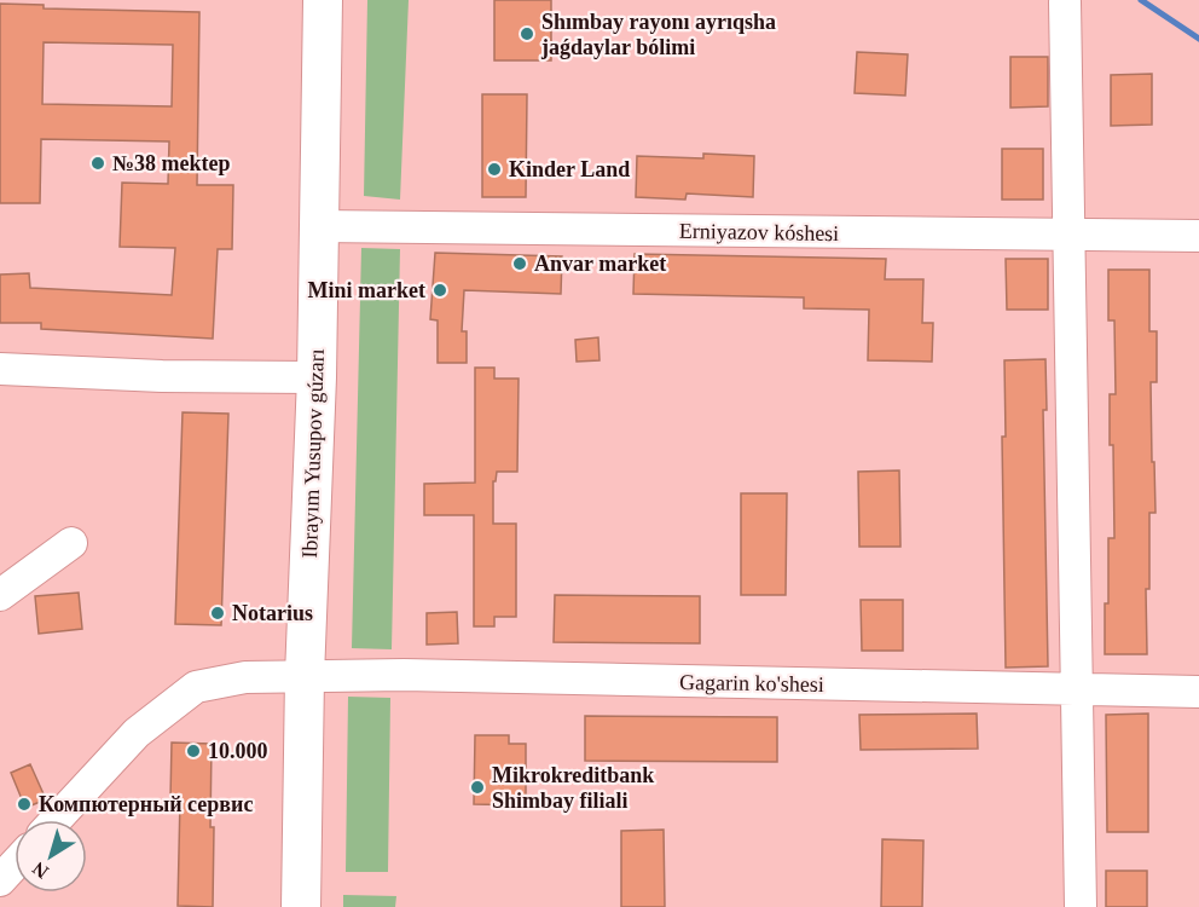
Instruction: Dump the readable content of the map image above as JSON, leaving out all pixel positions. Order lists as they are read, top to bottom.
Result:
{
  "streets": {
    "main road": ["Ibrayım Yusupov gúzarı"],
    "street": ["Erniyazov kóshesi", "Gagarin ko'shesi"]
  },
  "crossings": [
    ["Erniyazov kóshesi", "Ibrayım Yusupov gúzarı"],
    ["Ibrayım Yusupov gúzarı", "Gagarin ko'shesi"]
  ],
  "places": [
    "Shımbay rayonı ayrıqsha jaǵdaylar bólimi",
    "№38 mektep",
    "Kinder Land",
    "Anvar market",
    "Mini market",
    "Notarius",
    "10.000",
    "Mikrokreditbank Shimbay filiali",
    "Компютерный сервис"
  ],
  "north": "bottom left"
}
